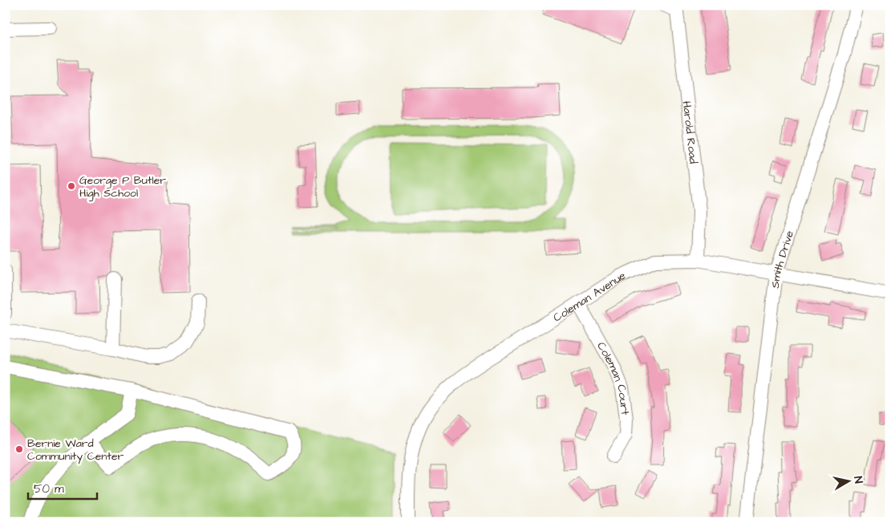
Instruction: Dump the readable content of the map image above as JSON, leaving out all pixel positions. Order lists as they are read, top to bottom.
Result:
{
  "streets": {
    "street": [
      "Harold Road",
      "Smith Drive",
      "Coleman Avenue",
      "Coleman Court"
    ]
  },
  "crossings": [
    ["Harold Road", "Coleman Avenue"],
    ["Smith Drive", "Coleman Avenue"],
    ["Coleman Avenue", "Coleman Court"]
  ],
  "places": ["George P Butler High School", "Bernie Ward Community Center"],
  "scale_bar": "50 m",
  "north": "right"
}
